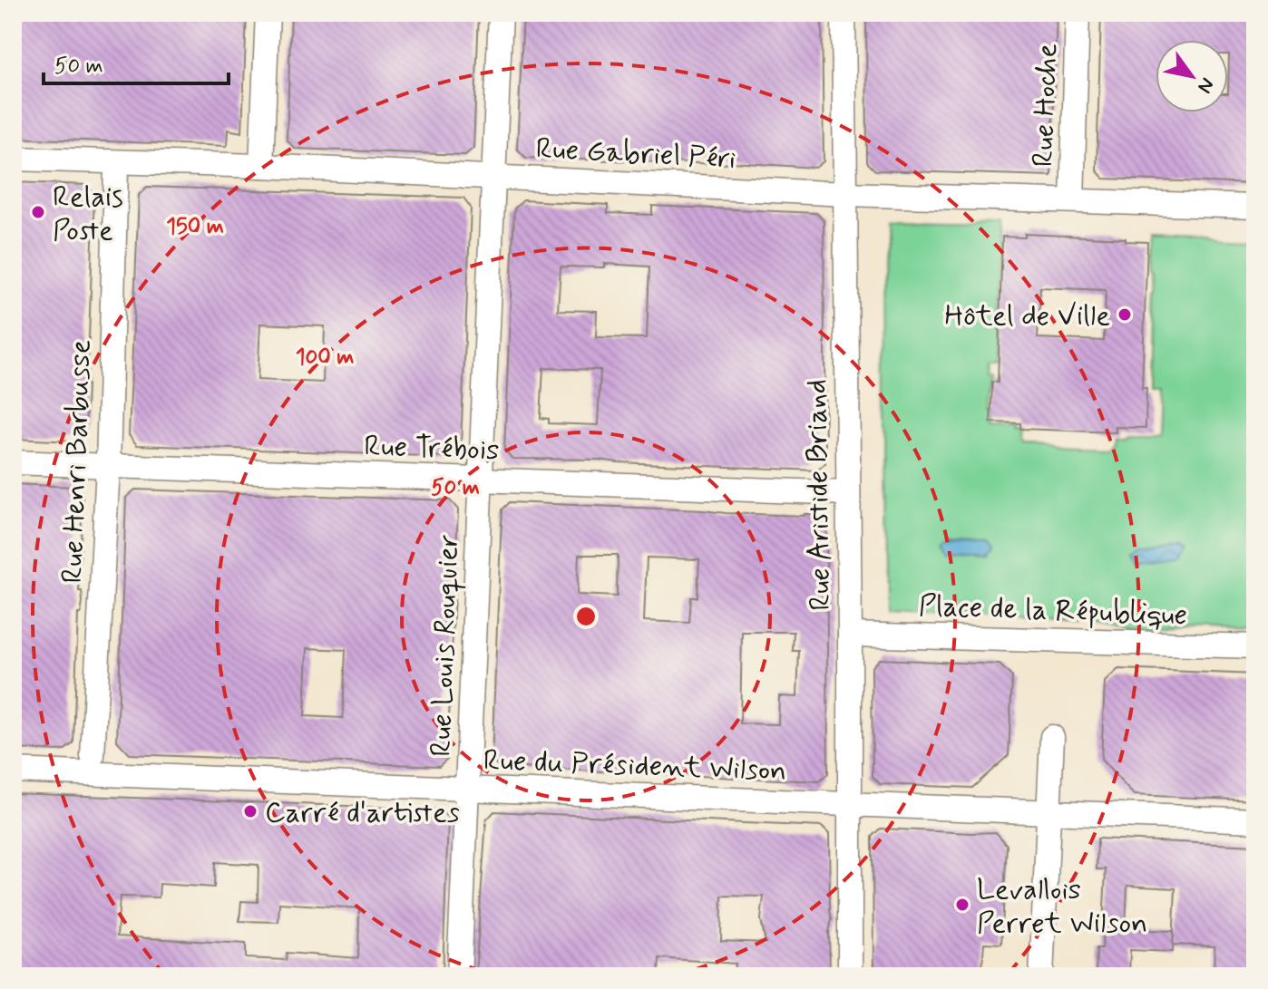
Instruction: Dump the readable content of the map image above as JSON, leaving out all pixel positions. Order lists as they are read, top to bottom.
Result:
{
  "streets": {
    "street": [
      "Rue Hoche",
      "Rue Gabriel Péri",
      "Rue Trébois",
      "Rue Henri Barbusse",
      "Rue Aristide Briand",
      "Place de la République",
      "Rue Louis Rouquier",
      "Rue du Président Wilson"
    ]
  },
  "crossings": [
    ["Rue Hoche", "Rue Gabriel Péri"],
    ["Rue Gabriel Péri", "Rue Aristide Briand"],
    ["Rue Gabriel Péri", "Rue Louis Rouquier"],
    ["Rue Trébois", "Rue Henri Barbusse"],
    ["Rue Trébois", "Rue Aristide Briand"],
    ["Rue Trébois", "Rue Louis Rouquier"],
    ["Rue Aristide Briand", "Place de la République"],
    ["Rue Aristide Briand", "Rue du Président Wilson"],
    ["Rue Louis Rouquier", "Rue du Président Wilson"]
  ],
  "places": [
    "Relais Poste",
    "Hôtel de Ville",
    "Carré d'artistes",
    "Levallois Perret Wilson"
  ],
  "scale_bar": "50 m",
  "north": "bottom right",
  "rings": ["150 m", "100 m", "50 m"]
}
